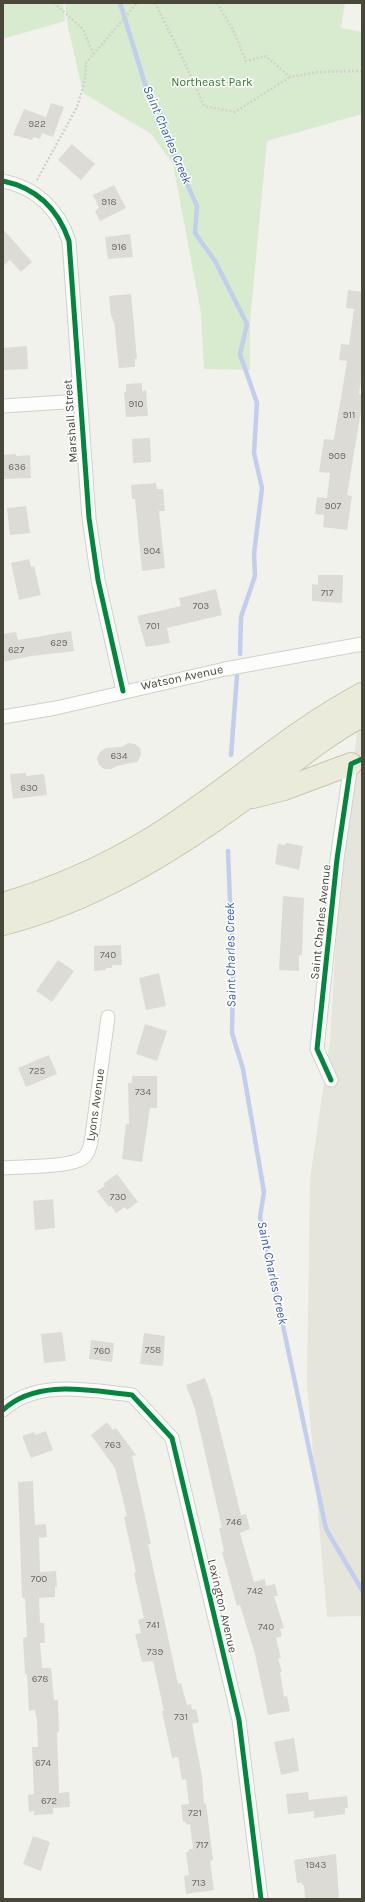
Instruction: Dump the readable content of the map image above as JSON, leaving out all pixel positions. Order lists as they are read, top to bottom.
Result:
{
  "streets": {
    "street": [
      "Marshall Street",
      "Watson Avenue",
      "Saint Charles Avenue",
      "Lyons Avenue",
      "Lexington Avenue"
    ]
  },
  "crossings": [
    ["Marshall Street", "Watson Avenue"]
  ],
  "water": ["Saint Charles Creek"],
  "parks": ["Northeast Park"],
  "house_numbers": [
    "922",
    "918",
    "916",
    "910",
    "911",
    "909",
    "636",
    "907",
    "904",
    "717",
    "703",
    "701",
    "629",
    "627",
    "634",
    "630",
    "740",
    "725",
    "734",
    "730",
    "758",
    "760",
    "763",
    "746",
    "700",
    "742",
    "741",
    "740",
    "739",
    "678",
    "731",
    "674",
    "672",
    "721",
    "717",
    "1943",
    "713"
  ]
}
